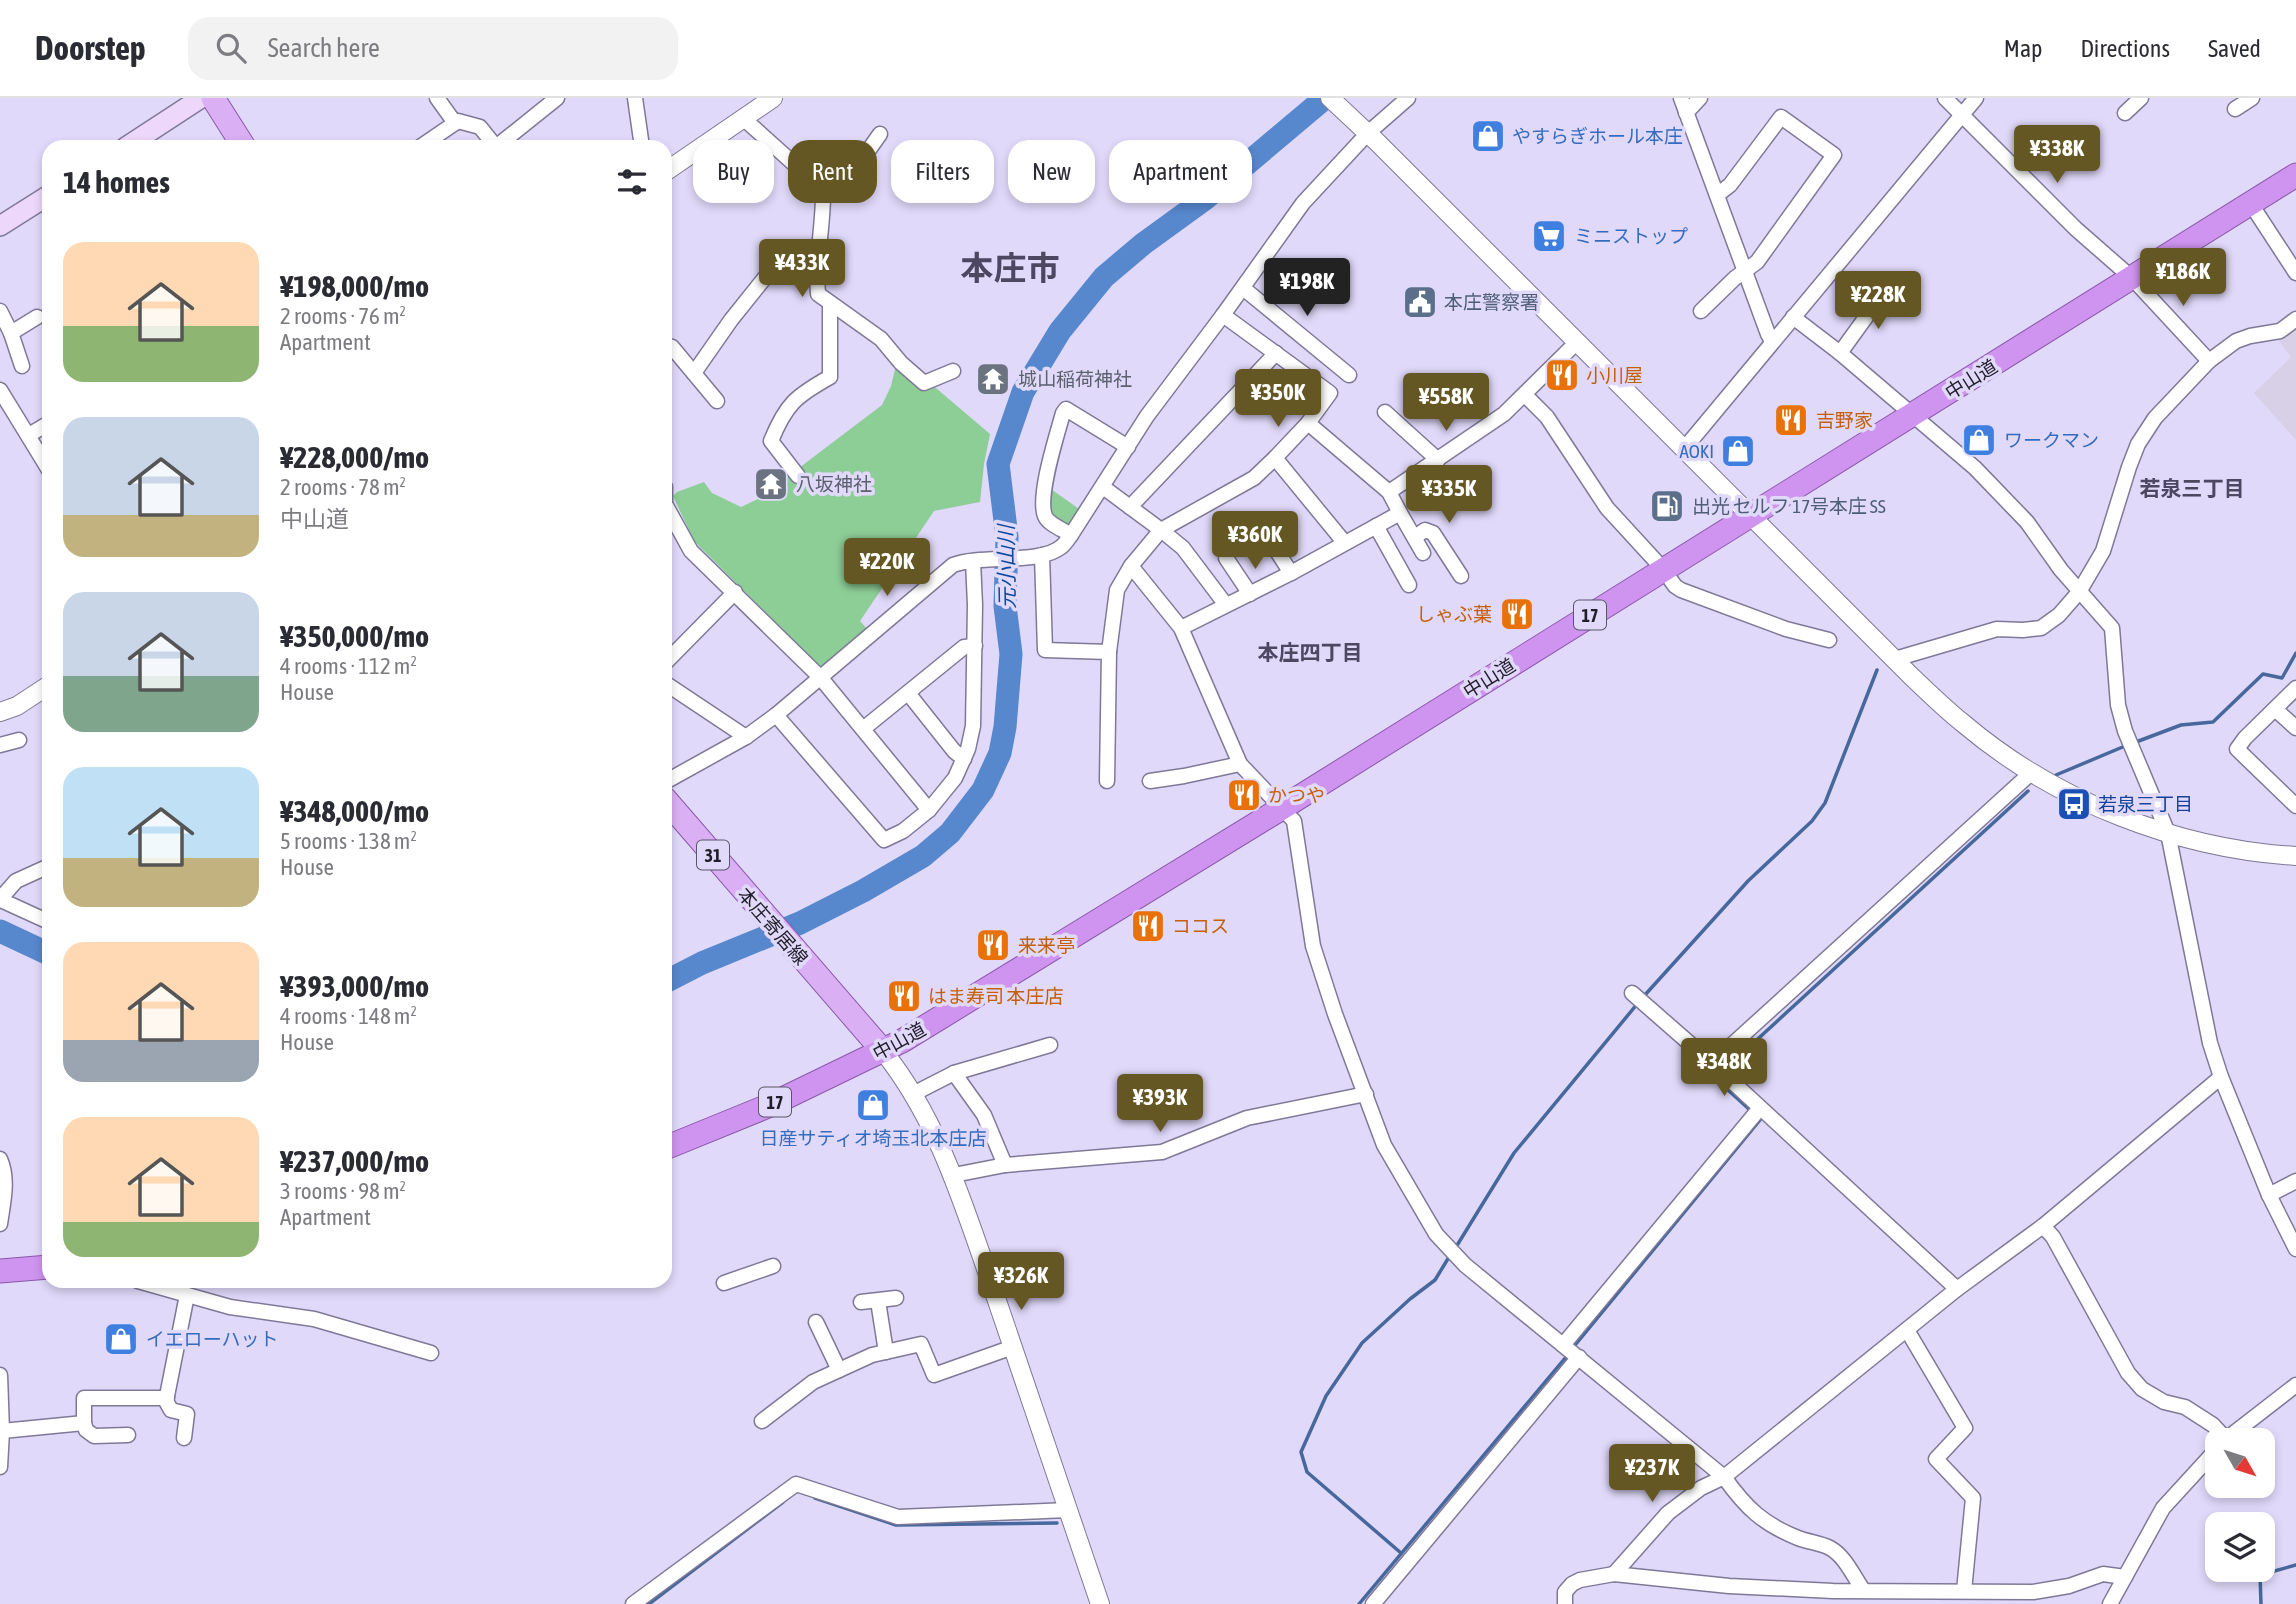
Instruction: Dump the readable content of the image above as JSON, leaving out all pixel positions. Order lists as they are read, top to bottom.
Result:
{
  "streets": {
    "highway": ["中山道", "17"],
    "main road": ["31", "本庄寄居線"]
  },
  "crossings": [
    ["中山道", "本庄寄居線"]
  ],
  "districts": ["本庄市", "若泉三丁目", "本庄四丁目"],
  "water": ["元小山川"],
  "places": {
    "shop": [
      "やすらぎホール本庄",
      "ワークマン",
      "AOKI",
      "日産サティオ埼玉北本庄店",
      "イエローハット"
    ],
    "supermarket": ["ミニストップ"],
    "public building": ["本庄警察署"],
    "restaurant": [
      "小川屋",
      "吉野家",
      "しゃぶ葉",
      "かつや",
      "ココス",
      "来来亭",
      "はま寿司 本庄店"
    ],
    "temple": ["城山稲荷神社", "八坂神社"],
    "fuel station": ["出光 セルフ 17号本庄 SS"],
    "bus stop": ["若泉三丁目"]
  },
  "north": "bottom right",
  "page": {
    "header": "Doorstep",
    "search": "Search here",
    "nav": ["Map", "Directions", "Saved"],
    "price": [
      "¥338K",
      "¥433K",
      "¥186K",
      "¥198K",
      "¥228K",
      "¥350K",
      "¥558K",
      "¥335K",
      "¥360K",
      "¥220K",
      "¥348K",
      "¥393K",
      "¥326K",
      "¥237K"
    ],
    "chip": [
      "Buy",
      "Rent",
      "Filters",
      "New",
      "Apartment"
    ],
    "heading": "14 homes",
    "list": [
      {
        "name": "¥198,000/mo",
        "note": "2 rooms · 76 m² · Apartment"
      },
      {
        "name": "¥228,000/mo",
        "note": "2 rooms · 78 m² · 中山道"
      },
      {
        "name": "¥350,000/mo",
        "note": "4 rooms · 112 m² · House"
      },
      {
        "name": "¥348,000/mo",
        "note": "5 rooms · 138 m² · House"
      },
      {
        "name": "¥393,000/mo",
        "note": "4 rooms · 148 m² · House"
      },
      {
        "name": "¥237,000/mo",
        "note": "3 rooms · 98 m² · Apartment"
      }
    ]
  }
}
